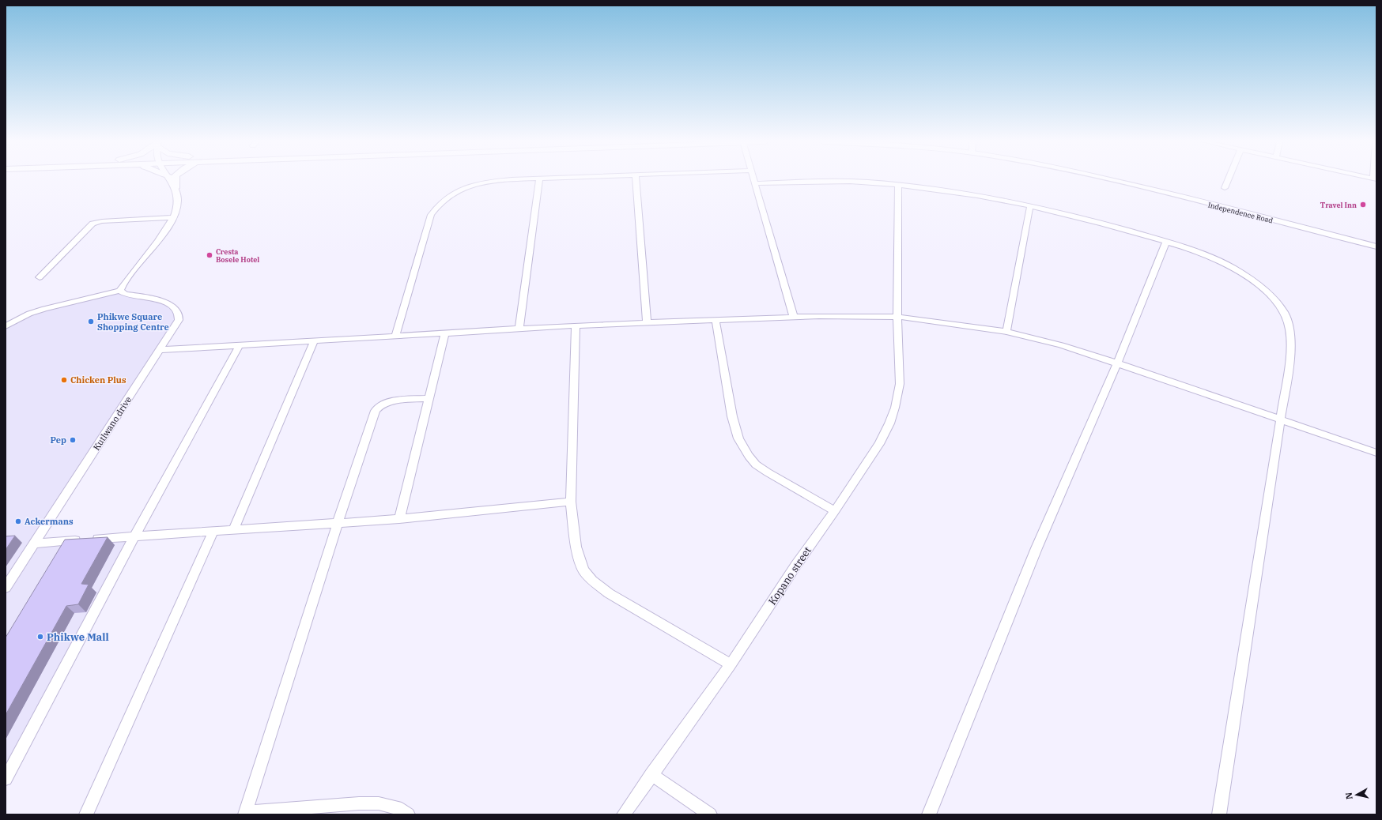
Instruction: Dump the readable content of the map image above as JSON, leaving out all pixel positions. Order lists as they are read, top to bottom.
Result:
{
  "streets": {
    "main road": ["Independence Road"],
    "street": ["Kutlwano drive", "Kopano street"]
  },
  "places": [
    "Travel Inn",
    "Cresta Bosele Hotel",
    "Phikwe Square Shopping Centre",
    "Chicken Plus",
    "Pep",
    "Ackermans",
    "Phikwe Mall"
  ],
  "north": "left"
}
